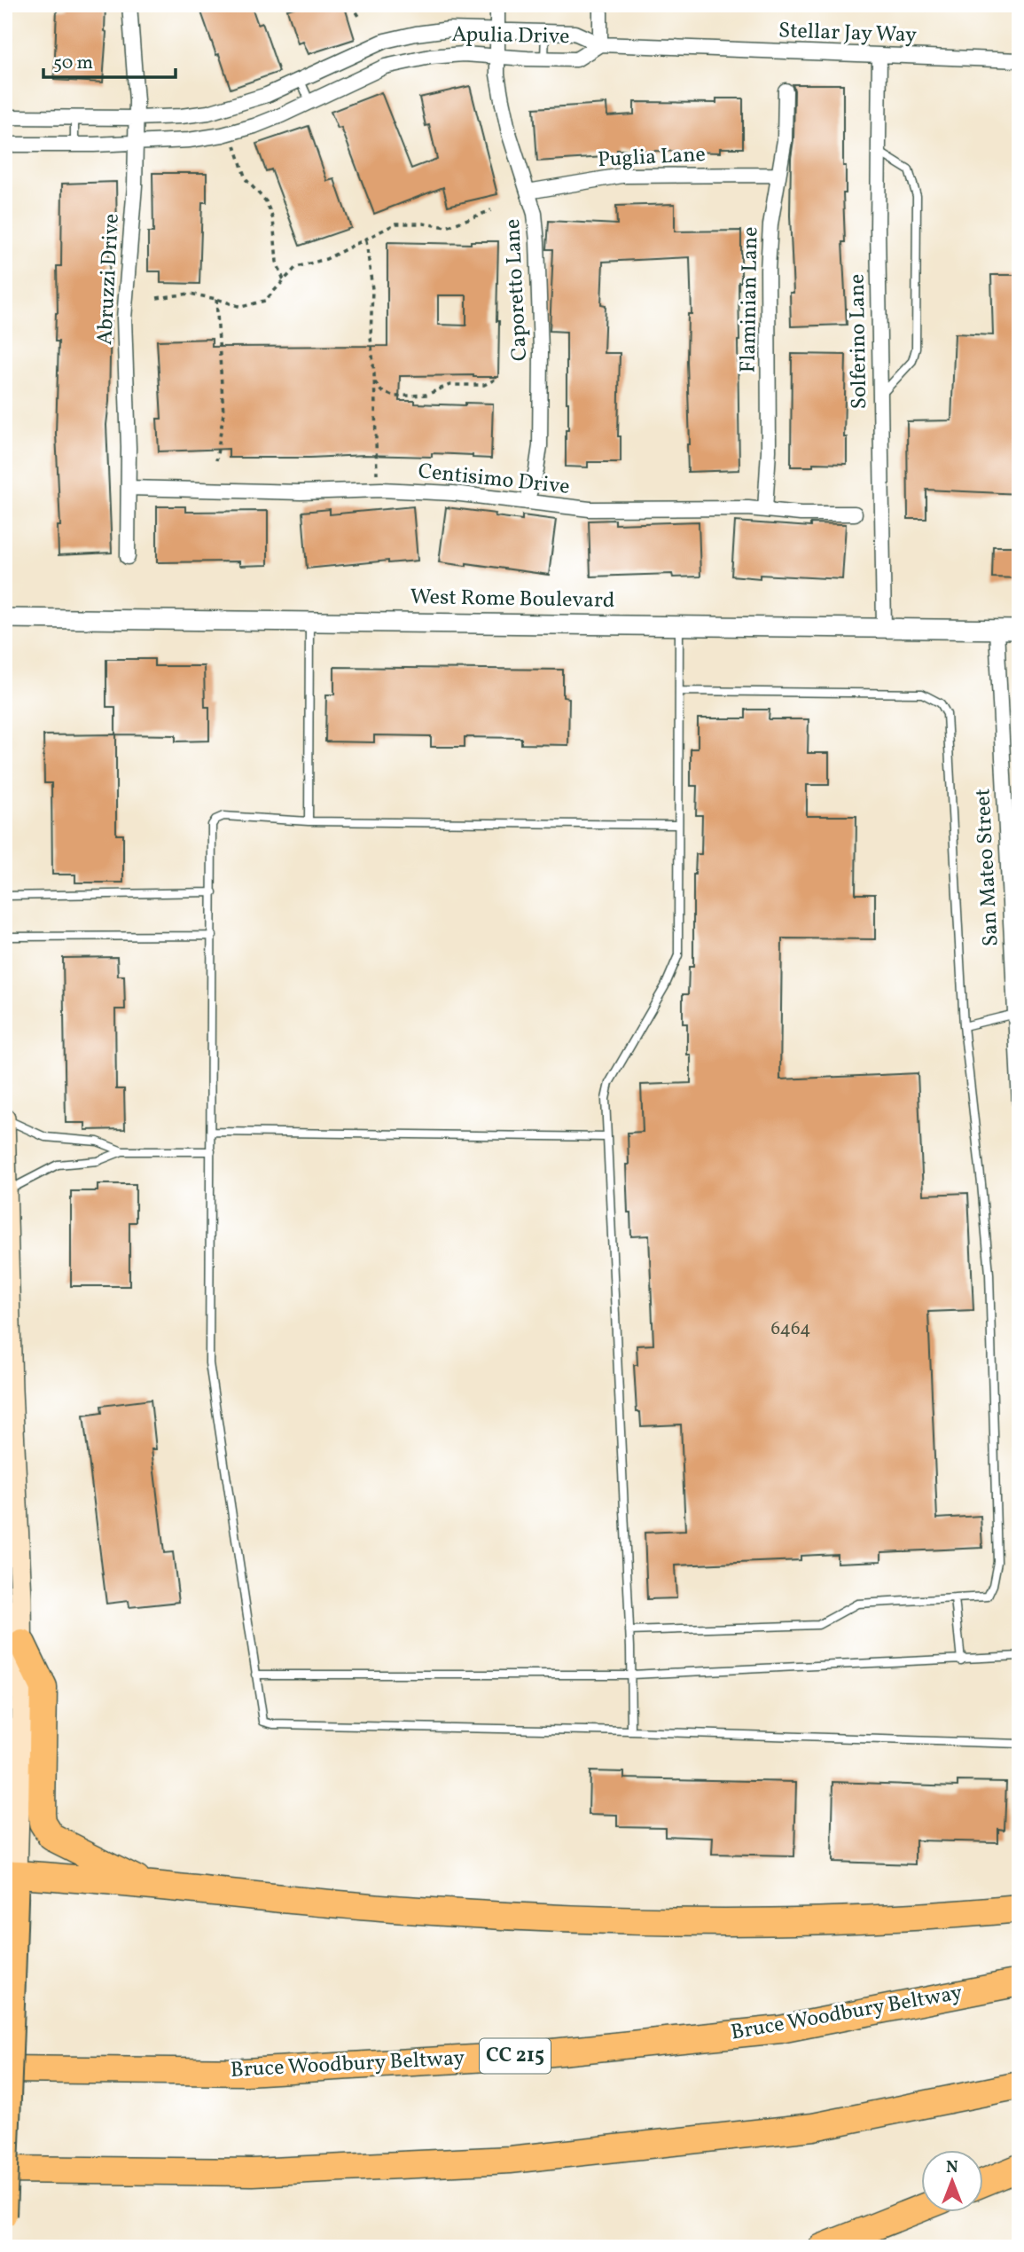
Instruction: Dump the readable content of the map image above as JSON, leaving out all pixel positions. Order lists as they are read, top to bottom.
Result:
{
  "streets": {
    "highway": ["Bruce Woodbury Beltway", "CC 215"],
    "street": [
      "Stellar Jay Way",
      "Apulia Drive",
      "Puglia Lane",
      "Abruzzi Drive",
      "Caporetto Lane",
      "Flaminian Lane",
      "Solferino Lane",
      "Centisimo Drive",
      "West Rome Boulevard",
      "San Mateo Street"
    ]
  },
  "crossings": [
    ["Stellar Jay Way", "Apulia Drive"],
    ["Stellar Jay Way", "Solferino Lane"],
    ["Apulia Drive", "Abruzzi Drive"],
    ["Apulia Drive", "Caporetto Lane"],
    ["Puglia Lane", "Caporetto Lane"],
    ["Puglia Lane", "Flaminian Lane"],
    ["Abruzzi Drive", "Centisimo Drive"],
    ["Caporetto Lane", "Centisimo Drive"],
    ["Flaminian Lane", "Centisimo Drive"],
    ["Solferino Lane", "West Rome Boulevard"],
    ["West Rome Boulevard", "San Mateo Street"]
  ],
  "house_numbers": ["6464"],
  "scale_bar": "50 m",
  "north": "top"
}
